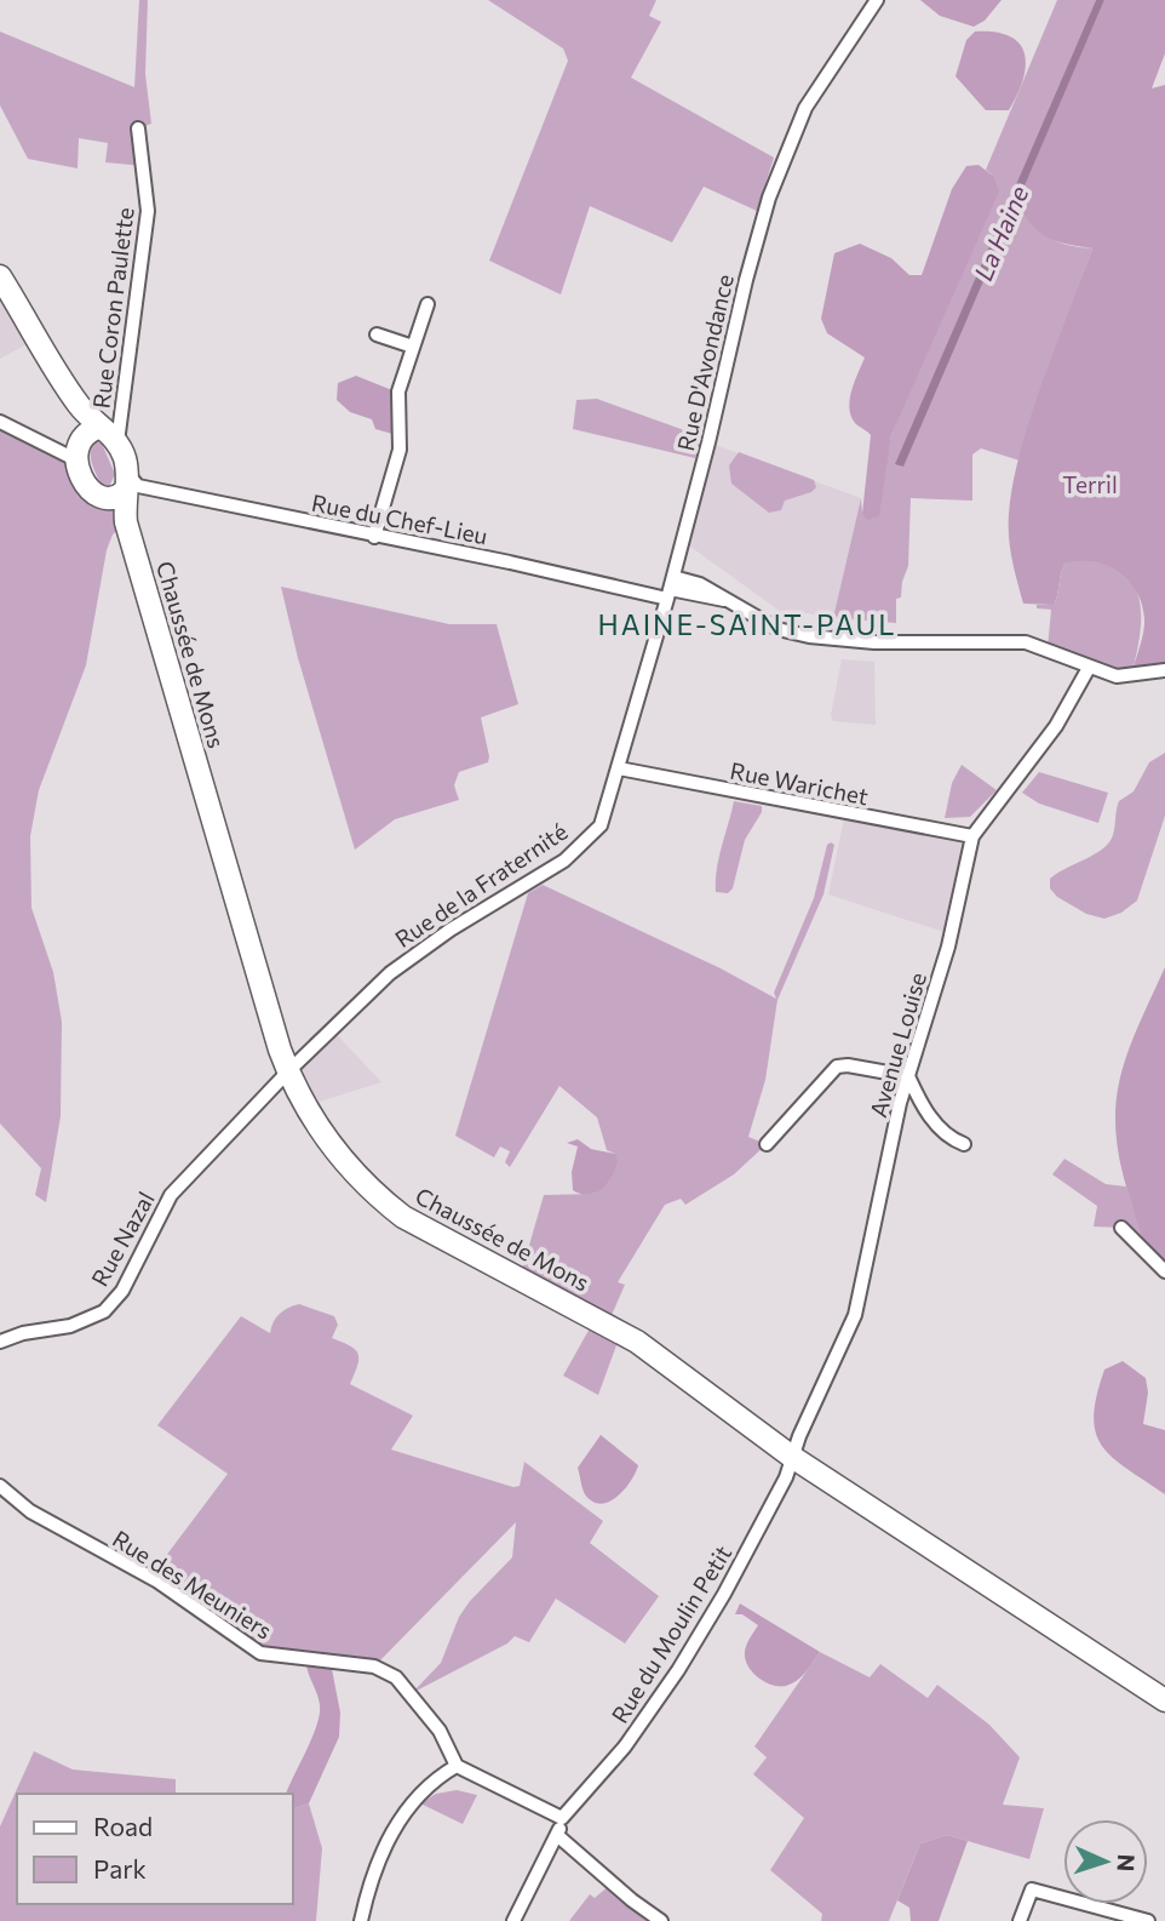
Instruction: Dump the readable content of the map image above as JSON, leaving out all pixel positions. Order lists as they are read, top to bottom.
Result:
{
  "streets": {
    "main road": ["Chaussée de Mons"],
    "street": [
      "Rue Coron Paulette",
      "Rue D'Avondance",
      "Rue du Chef-Lieu",
      "Rue Warichet",
      "Rue de la Fraternité",
      "Avenue Louise",
      "Rue Nazal",
      "Rue des Meuniers",
      "Rue du Moulin Petit"
    ]
  },
  "crossings": [
    ["Rue Coron Paulette", "Chaussée de Mons"],
    ["Rue D'Avondance", "Rue du Chef-Lieu"],
    ["Rue D'Avondance", "Rue de la Fraternité"],
    ["Rue du Chef-Lieu", "Chaussée de Mons"],
    ["Rue du Chef-Lieu", "Rue de la Fraternité"],
    ["Rue du Chef-Lieu", "Avenue Louise"],
    ["Chaussée de Mons", "Rue de la Fraternité"],
    ["Chaussée de Mons", "Avenue Louise"],
    ["Chaussée de Mons", "Rue Nazal"],
    ["Chaussée de Mons", "Rue du Moulin Petit"],
    ["Rue Warichet", "Rue de la Fraternité"],
    ["Rue Warichet", "Avenue Louise"],
    ["Rue de la Fraternité", "Rue Nazal"],
    ["Avenue Louise", "Rue du Moulin Petit"]
  ],
  "districts": ["HAINE-SAINT-PAUL"],
  "water": ["La Haine"],
  "parks": ["Terril"],
  "legend": ["Road", "Park"],
  "north": "right"
}
